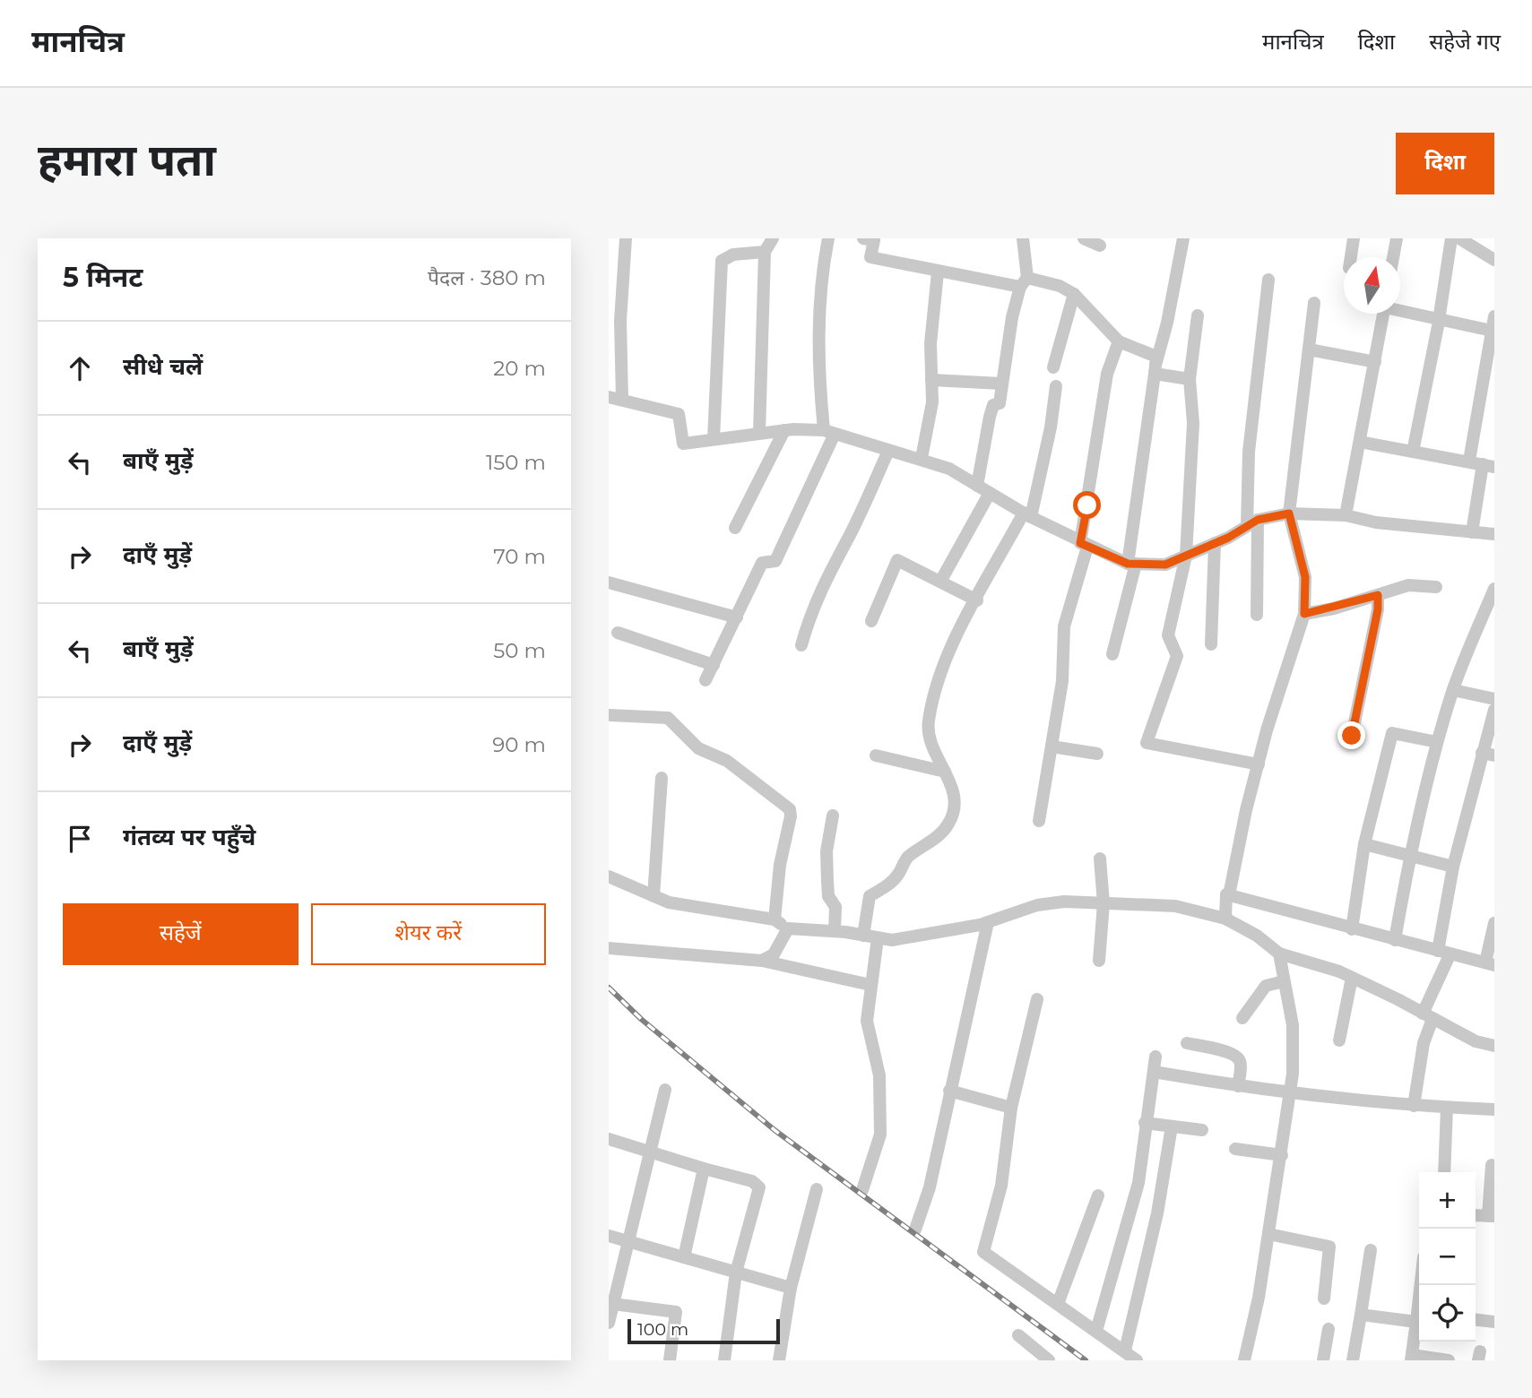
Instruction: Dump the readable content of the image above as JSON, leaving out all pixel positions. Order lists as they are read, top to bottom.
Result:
{
  "scale_bar": "100 m",
  "north": "top",
  "page": {
    "header": "मानचित्र",
    "nav": ["मानचित्र", "दिशा", "सहेजे गए"],
    "buttons": [
      "दिशा",
      ["सहेजें", "शेयर करें"]
    ],
    "title": "हमारा पता",
    "heading": ["5 मिनट", "पैदल · 380 m"],
    "list": [
      ["सीधे चलें", "20 m"],
      ["बाएँ मुड़ें", "150 m"],
      ["दाएँ मुड़ें", "70 m"],
      ["बाएँ मुड़ें", "50 m"],
      ["दाएँ मुड़ें", "90 m"],
      "गंतव्य पर पहुँचे"
    ],
    "map_buttons": ["+", "−"],
    "scale": "100 m"
  }
}
